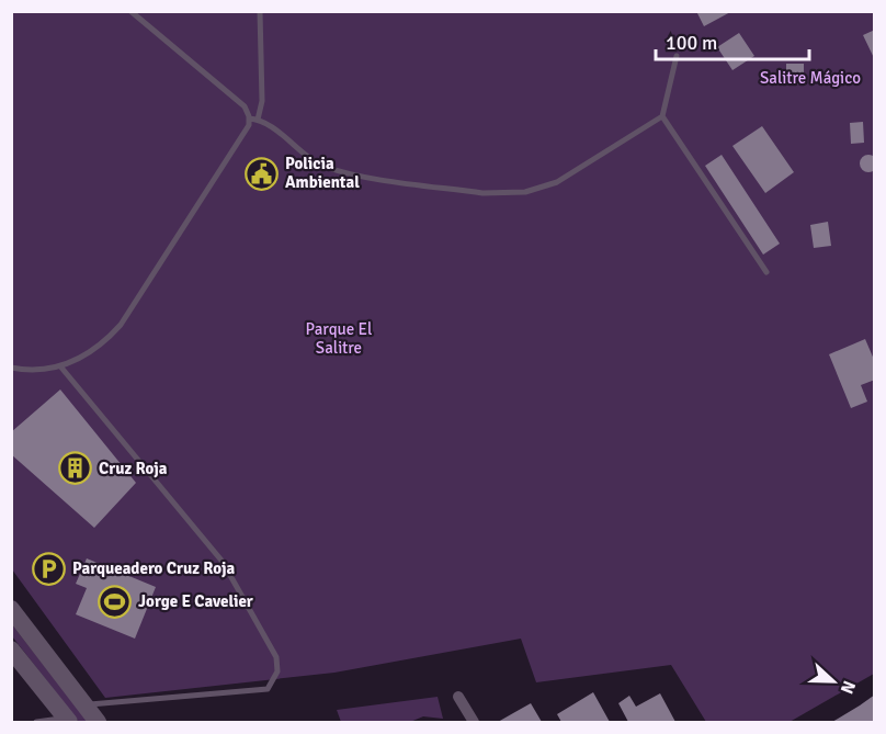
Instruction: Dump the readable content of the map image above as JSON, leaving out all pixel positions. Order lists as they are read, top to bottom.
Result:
{
  "parks": ["Salitre Mágico", "Parque El Salitre"],
  "places": {
    "public building": ["Policia Ambiental"],
    "building": ["Cruz Roja"],
    "parking": ["Parqueadero Cruz Roja"],
    "sports": ["Jorge E Cavelier"]
  },
  "scale_bar": "100 m",
  "north": "right"
}
